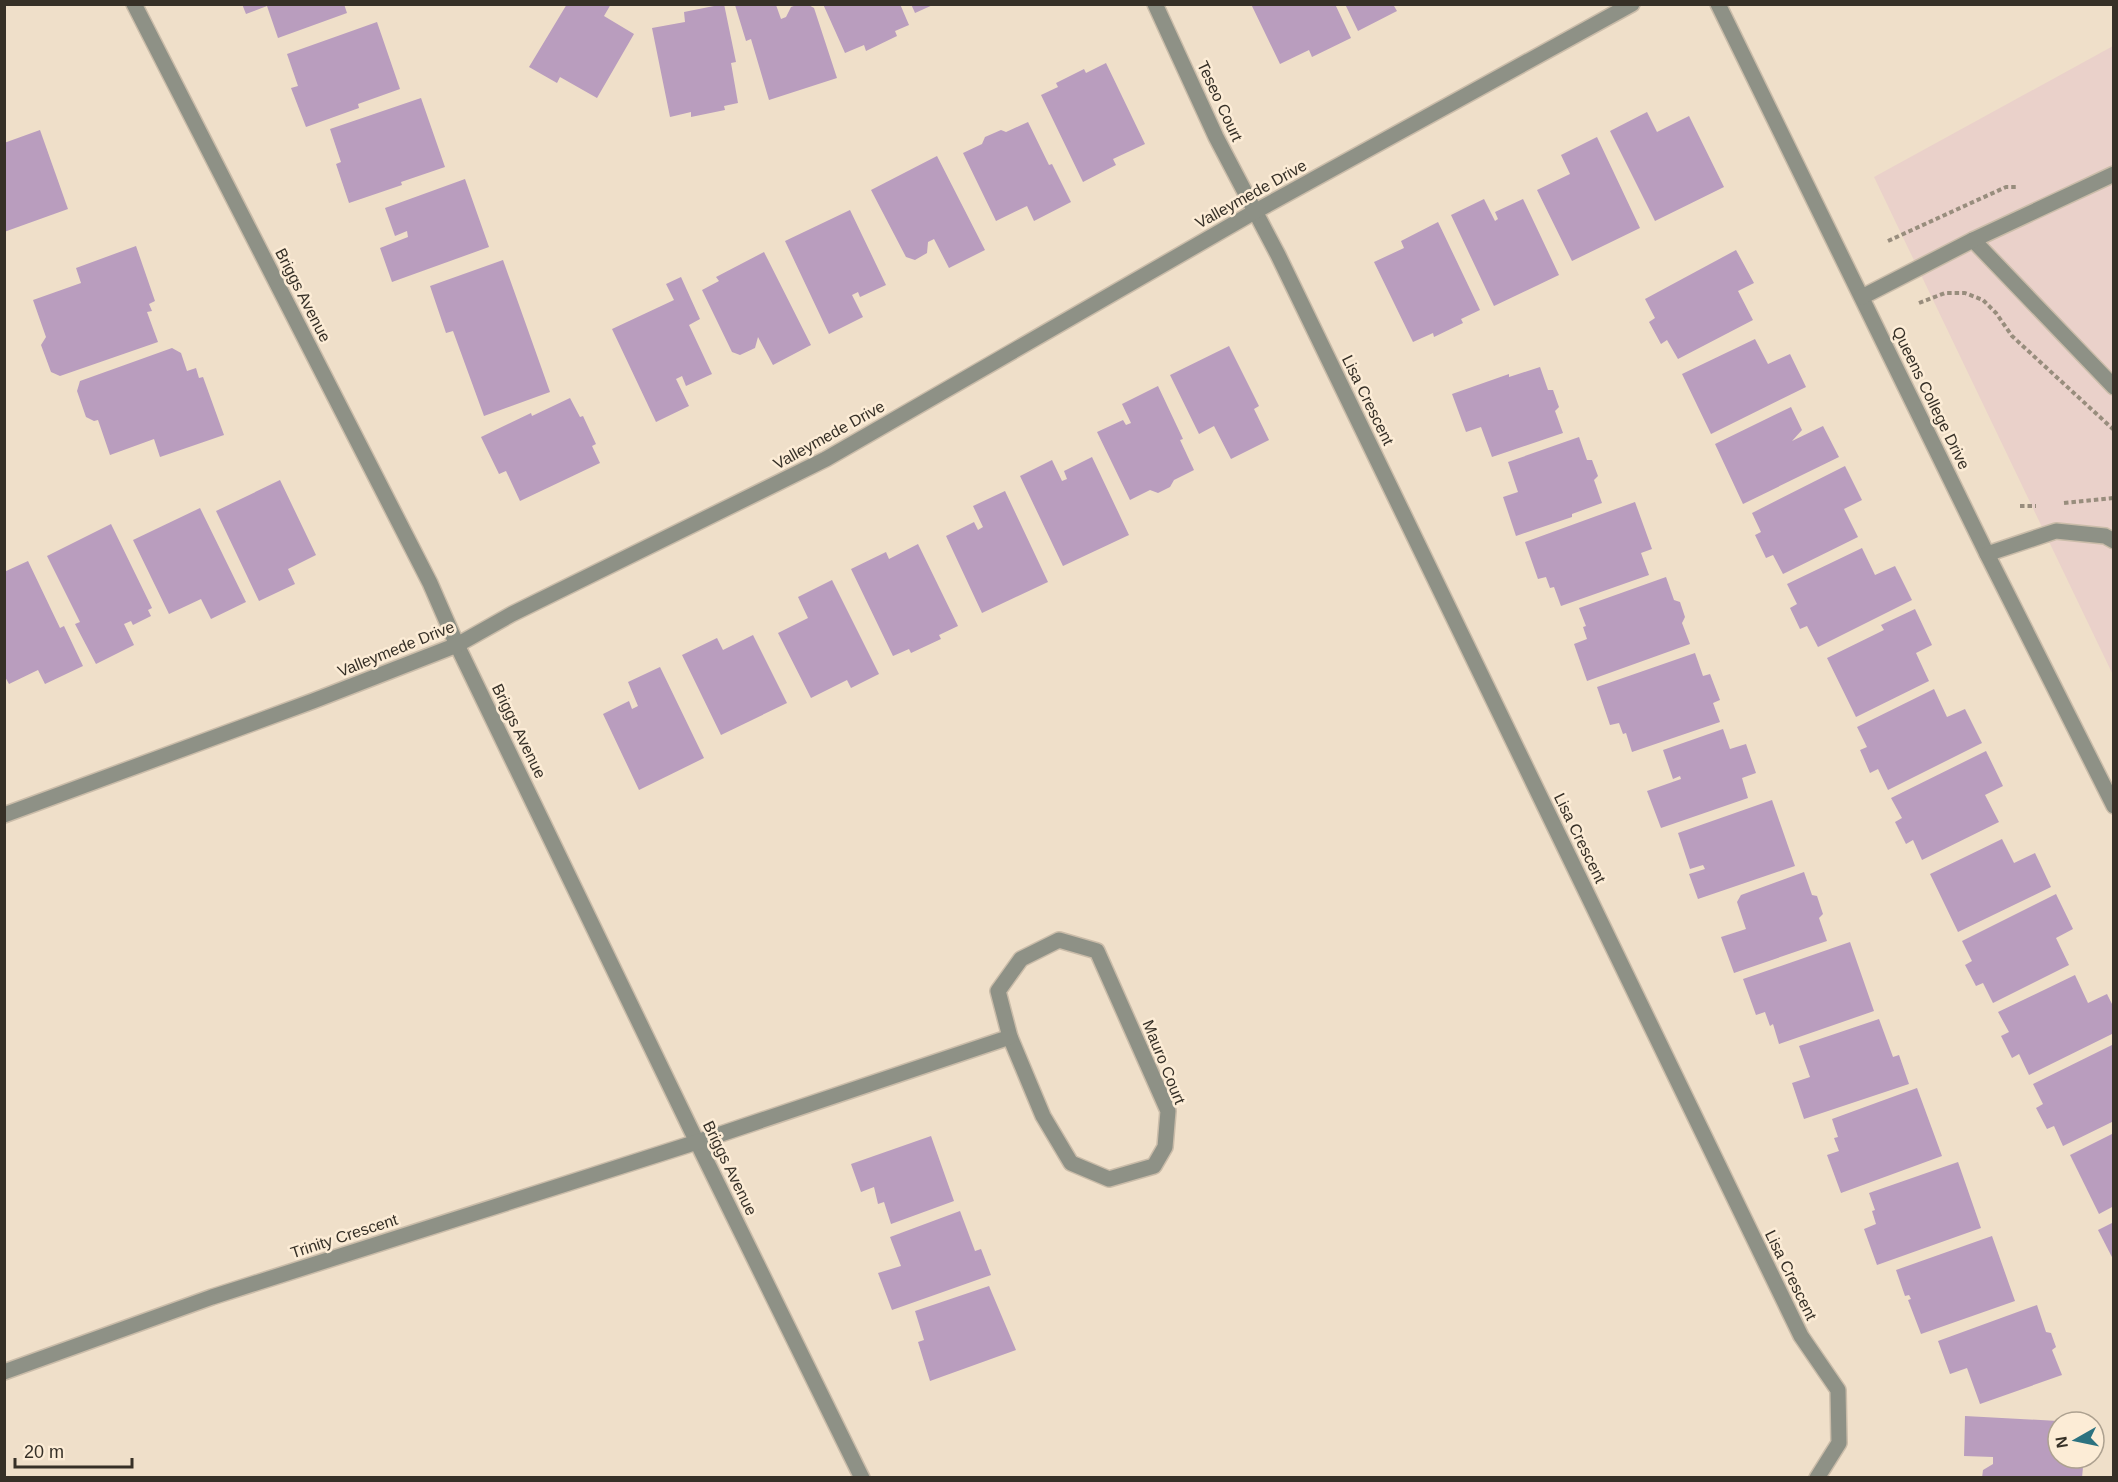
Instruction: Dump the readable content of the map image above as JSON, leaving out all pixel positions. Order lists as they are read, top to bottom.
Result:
{
  "streets": {
    "street": [
      "Teseo Court",
      "Valleymede Drive",
      "Briggs Avenue",
      "Queens College Drive",
      "Lisa Crescent",
      "Mauro Court",
      "Trinity Crescent"
    ]
  },
  "crossings": [
    ["Teseo Court", "Valleymede Drive"],
    ["Teseo Court", "Lisa Crescent"],
    ["Valleymede Drive", "Briggs Avenue"],
    ["Valleymede Drive", "Lisa Crescent"],
    ["Briggs Avenue", "Trinity Crescent"]
  ],
  "scale_bar": "20 m",
  "north": "left"
}
